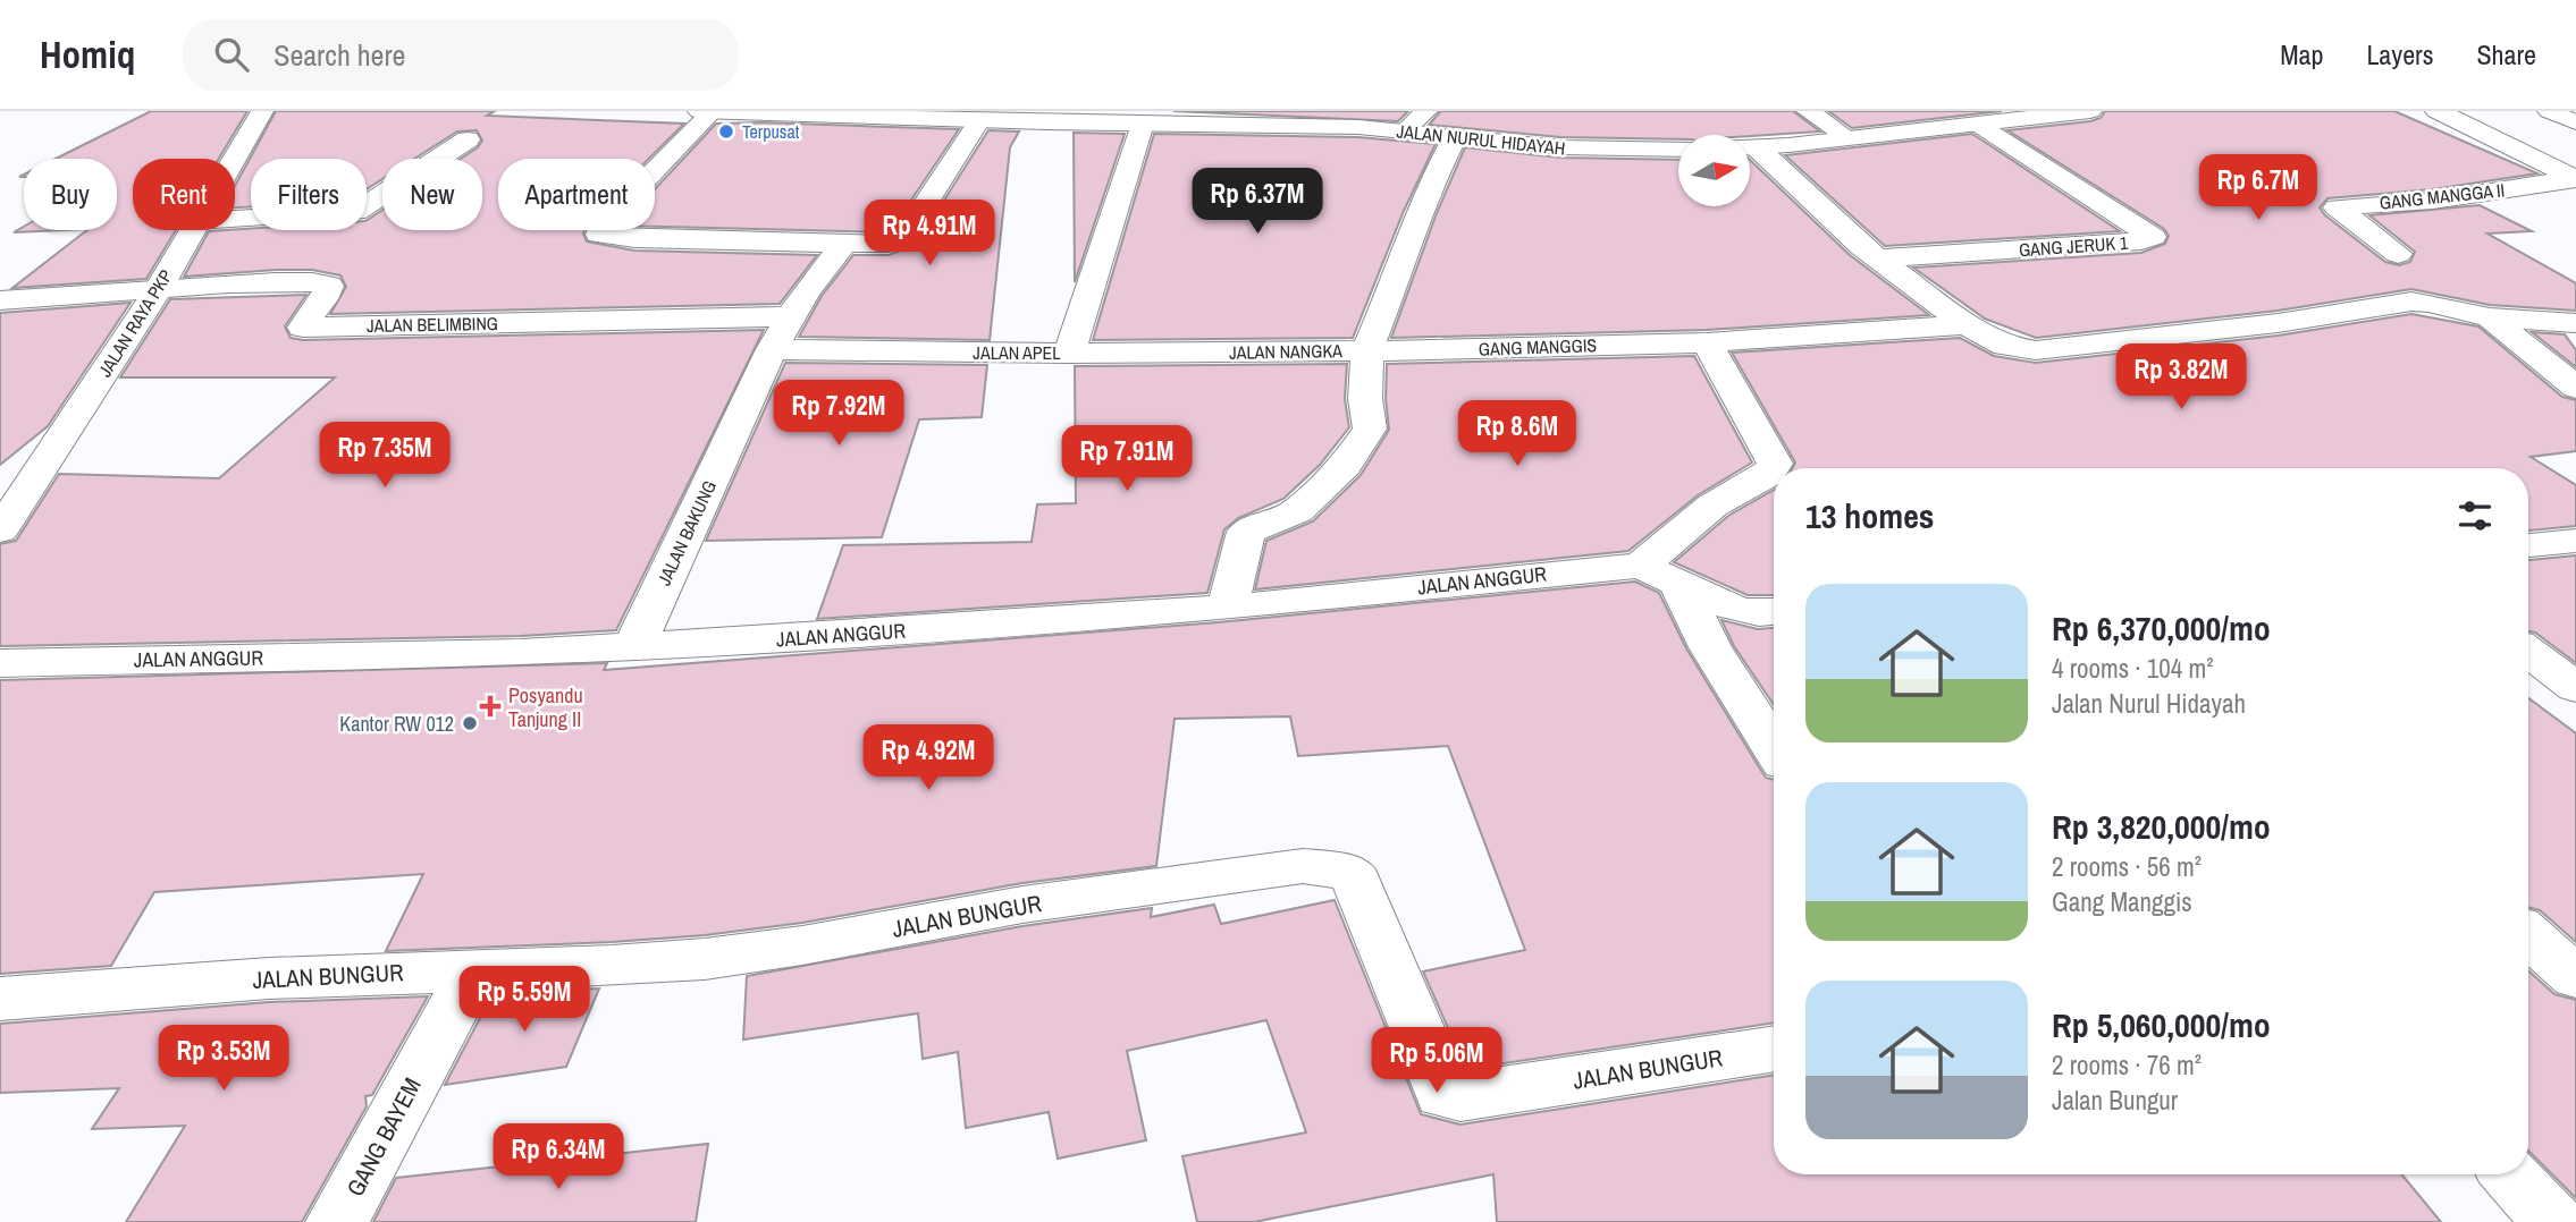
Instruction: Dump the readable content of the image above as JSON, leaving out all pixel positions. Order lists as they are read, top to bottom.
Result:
{
  "streets": {
    "street": [
      "JALAN NURUL HIDAYAH",
      "GANG MANGGA II",
      "GANG JERUK 1",
      "JALAN RAYA PKP",
      "JALAN BELIMBING",
      "GANG MANGGIS",
      "JALAN NANGKA",
      "JALAN APEL",
      "JALAN BAKUNG",
      "JALAN ANGGUR",
      "JALAN BUNGUR",
      "GANG BAYEM"
    ]
  },
  "crossings": [
    ["JALAN NURUL HIDAYAH", "JALAN NANGKA"],
    ["JALAN NURUL HIDAYAH", "JALAN APEL"],
    ["JALAN RAYA PKP", "JALAN BELIMBING"],
    ["JALAN BELIMBING", "JALAN BAKUNG"],
    ["GANG MANGGIS", "JALAN NANGKA"],
    ["JALAN NANGKA", "JALAN APEL"],
    ["JALAN APEL", "JALAN BAKUNG"],
    ["JALAN BAKUNG", "JALAN ANGGUR"],
    ["JALAN BUNGUR", "GANG BAYEM"]
  ],
  "places": {
    "other": ["Terpusat", "Kantor RW 012"],
    "health": ["Posyandu Tanjung II"]
  },
  "north": "right",
  "page": {
    "header": "Homiq",
    "search": "Search here",
    "nav": ["Map", "Layers", "Share"],
    "price": [
      "Rp 6.7M",
      "Rp 6.37M",
      "Rp 4.91M",
      "Rp 3.82M",
      "Rp 7.92M",
      "Rp 8.6M",
      "Rp 7.35M",
      "Rp 7.91M",
      "Rp 4.92M",
      "Rp 5.59M",
      "Rp 3.53M",
      "Rp 5.06M",
      "Rp 6.34M"
    ],
    "chip": [
      "Buy",
      "Rent",
      "Filters",
      "New",
      "Apartment"
    ],
    "heading": "13 homes",
    "list": [
      {
        "name": "Rp 6,370,000/mo",
        "note": "4 rooms · 104 m² · Jalan Nurul Hidayah"
      },
      {
        "name": "Rp 3,820,000/mo",
        "note": "2 rooms · 56 m² · Gang Manggis"
      },
      {
        "name": "Rp 5,060,000/mo",
        "note": "2 rooms · 76 m² · Jalan Bungur"
      }
    ]
  }
}
